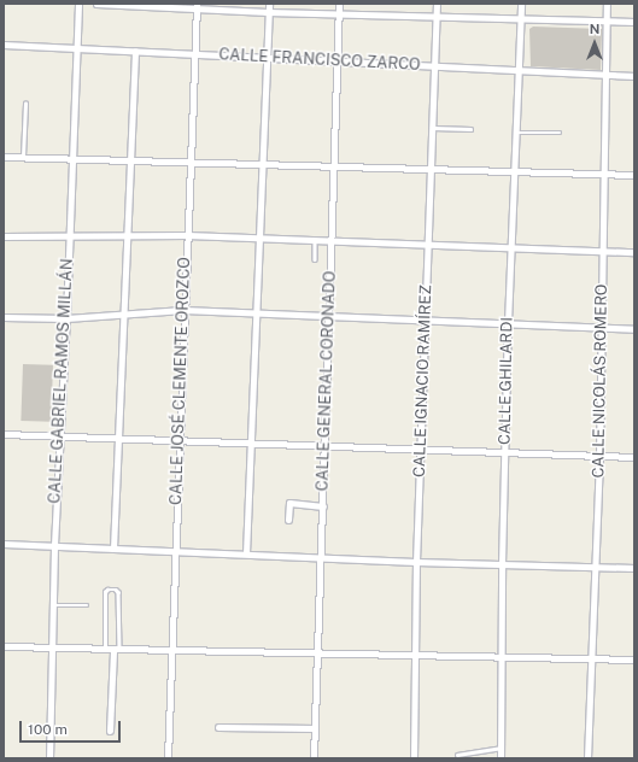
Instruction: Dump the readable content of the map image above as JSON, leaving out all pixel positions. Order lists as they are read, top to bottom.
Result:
{
  "streets": {
    "street": [
      "CALLE FRANCISCO ZARCO",
      "CALLE GABRIEL RAMOS MILLÁN",
      "CALLE JOSÉ CLEMENTE OROZCO",
      "CALLE GENERAL CORONADO",
      "CALLE IGNACIO RAMÍREZ",
      "CALLE GHILARDI",
      "CALLE NICOLÁS ROMERO"
    ]
  },
  "crossings": [
    ["CALLE FRANCISCO ZARCO", "CALLE GABRIEL RAMOS MILLÁN"],
    ["CALLE FRANCISCO ZARCO", "CALLE JOSÉ CLEMENTE OROZCO"],
    ["CALLE FRANCISCO ZARCO", "CALLE GENERAL CORONADO"],
    ["CALLE FRANCISCO ZARCO", "CALLE IGNACIO RAMÍREZ"],
    ["CALLE FRANCISCO ZARCO", "CALLE GHILARDI"],
    ["CALLE FRANCISCO ZARCO", "CALLE NICOLÁS ROMERO"]
  ],
  "scale_bar": "100 m",
  "north": "top"
}
